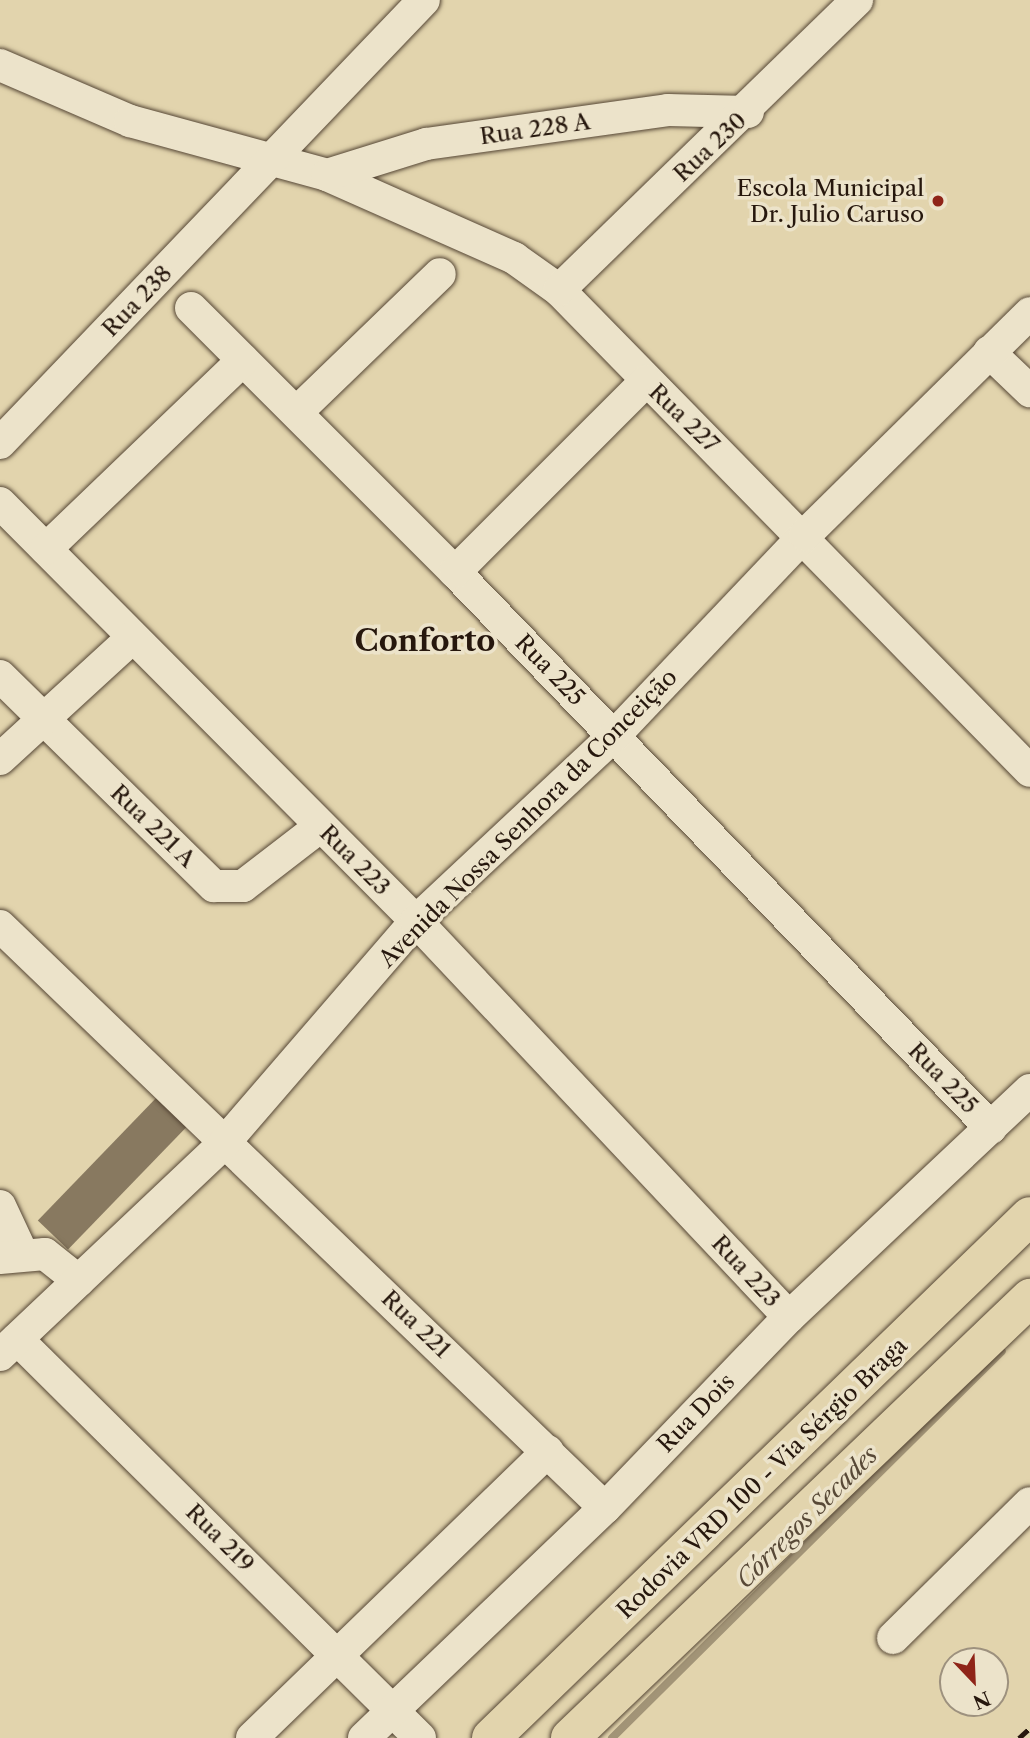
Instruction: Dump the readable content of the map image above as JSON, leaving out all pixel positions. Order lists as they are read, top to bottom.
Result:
{
  "streets": {
    "main road": ["Rodovia VRD 100 - Via Sérgio Braga"],
    "street": [
      "Rua 228 A",
      "Rua 230",
      "Rua 238",
      "Rua 227",
      "Rua 225",
      "Avenida Nossa Senhora da Conceição",
      "Rua 221 A",
      "Rua 223",
      "Rua 221",
      "Rua Dois",
      "Rua 219"
    ]
  },
  "crossings": [
    ["Rua 228 A", "Rua 230"],
    ["Rua 228 A", "Rua 227"],
    ["Rua 230", "Rua 227"],
    ["Rua 238", "Rua 227"],
    ["Rua 227", "Avenida Nossa Senhora da Conceição"],
    ["Rua 225", "Avenida Nossa Senhora da Conceição"],
    ["Rua 225", "Rua Dois"],
    ["Avenida Nossa Senhora da Conceição", "Rua 223"],
    ["Avenida Nossa Senhora da Conceição", "Rua 221"],
    ["Avenida Nossa Senhora da Conceição", "Rua 219"],
    ["Rua 221 A", "Rua 223"],
    ["Rua 223", "Rua Dois"],
    ["Rua 221", "Rua Dois"],
    ["Rua Dois", "Rua 219"]
  ],
  "districts": ["Conforto"],
  "water": ["Córregos Secades"],
  "places": ["Escola Municipal Dr. Julio Caruso"],
  "north": "bottom right"
}
